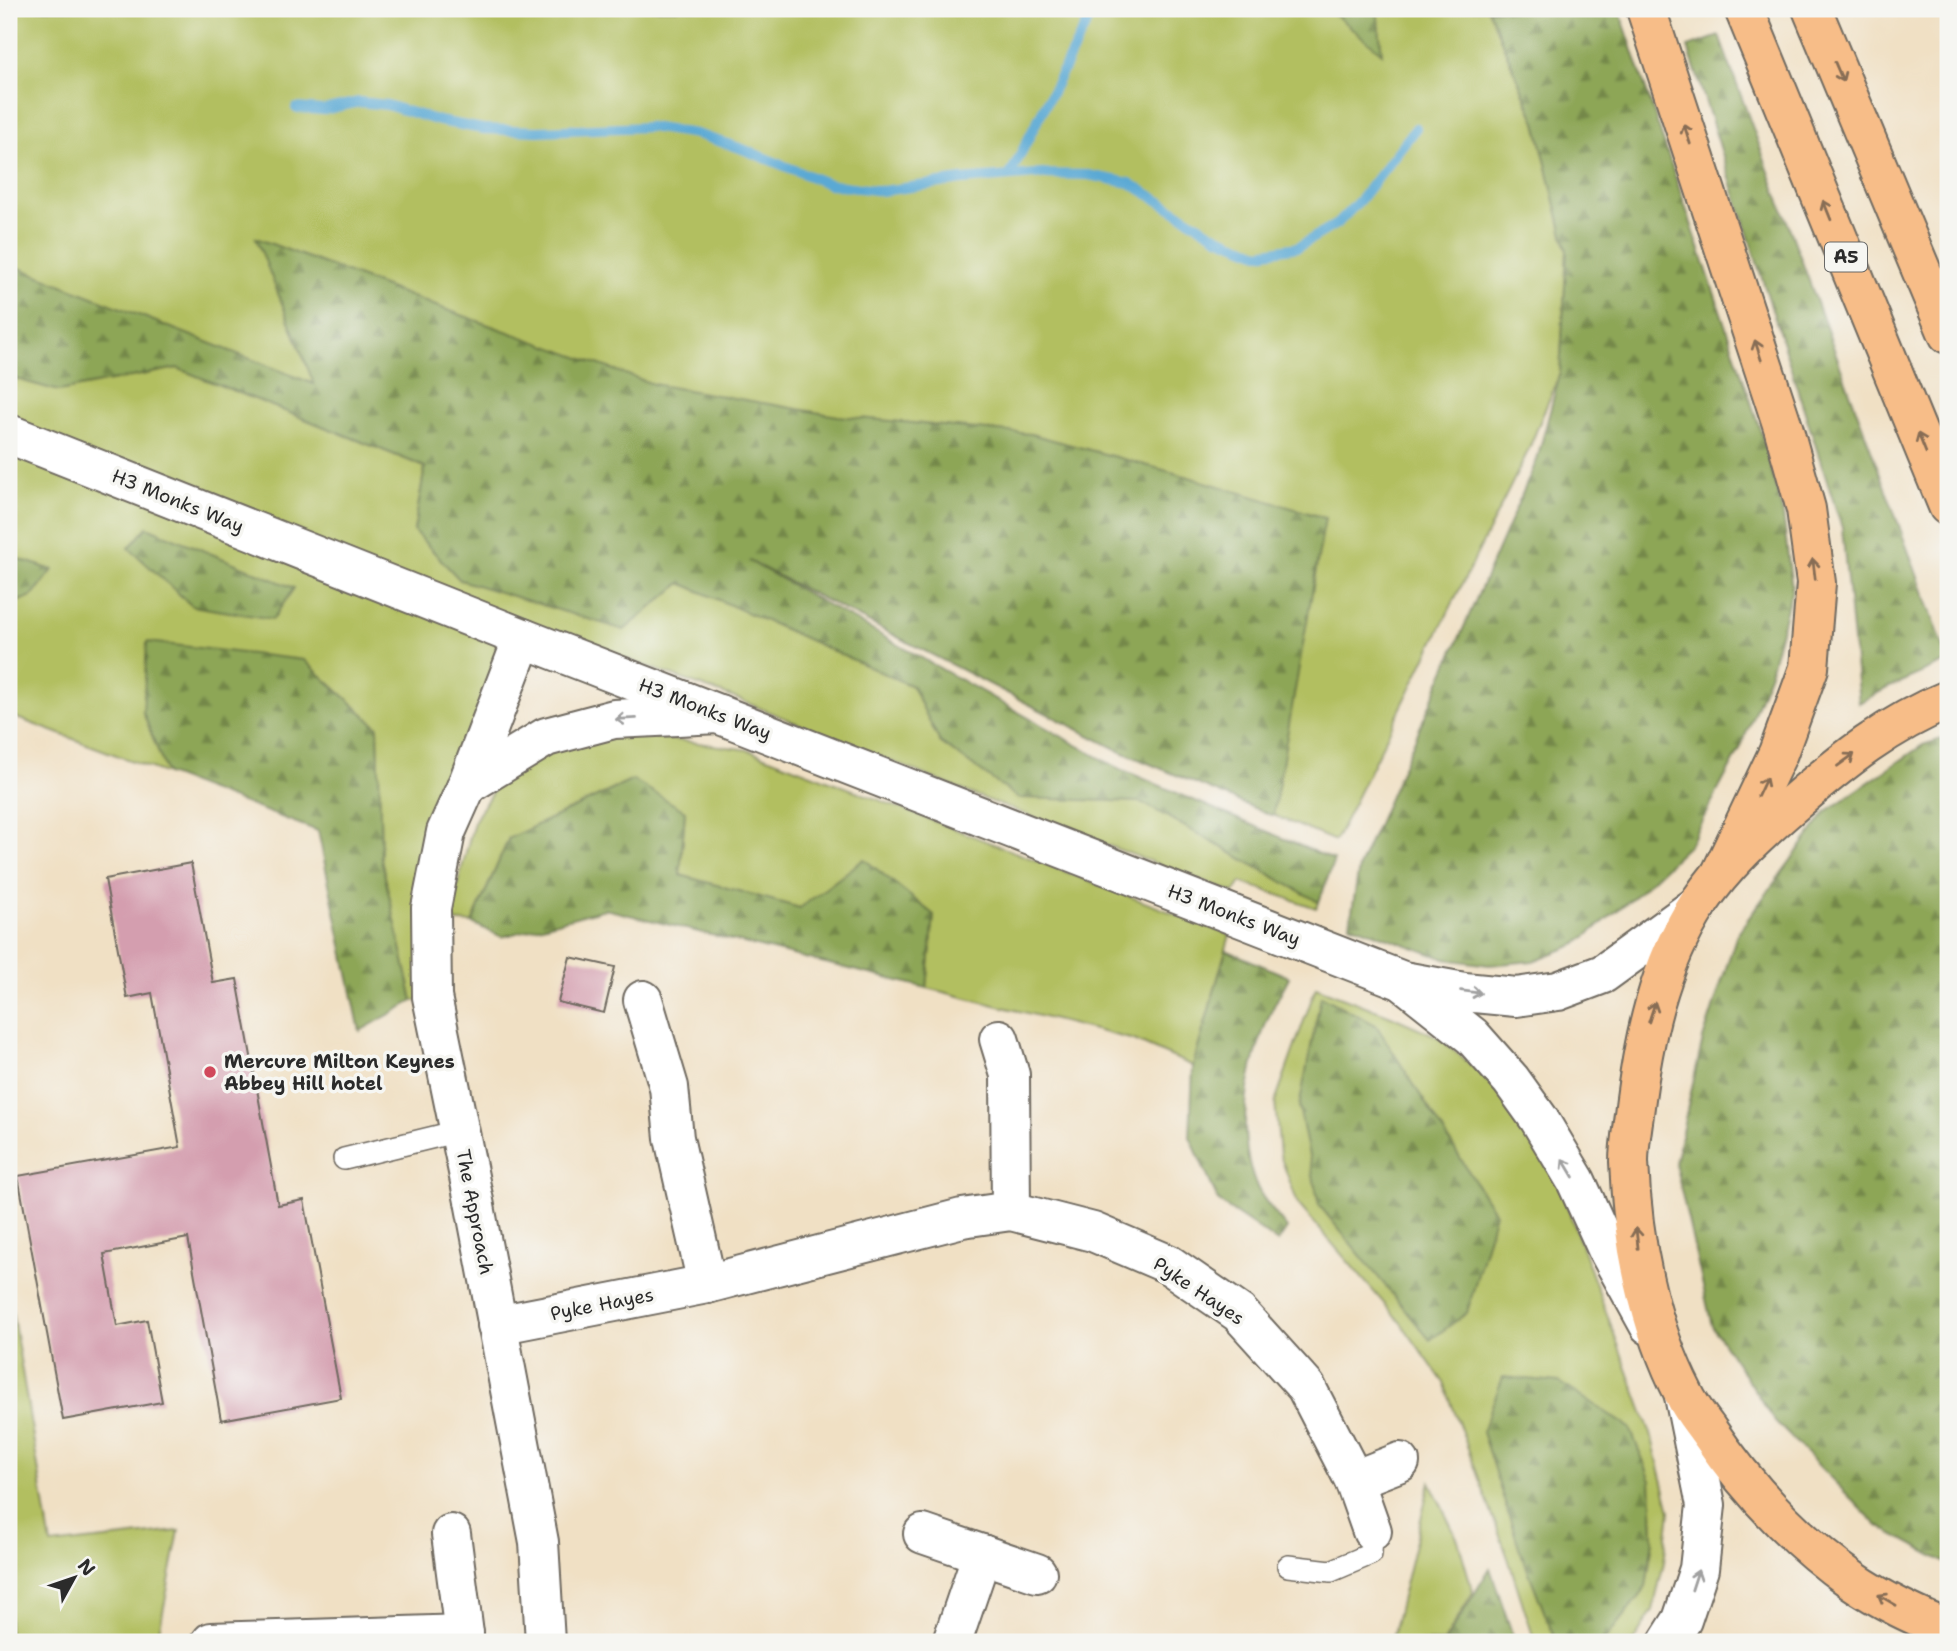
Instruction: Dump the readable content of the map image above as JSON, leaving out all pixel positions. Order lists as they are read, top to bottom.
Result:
{
  "streets": {
    "main road": ["A5"],
    "street": ["H3 Monks Way", "The Approach", "Pyke Hayes"]
  },
  "crossings": [
    ["H3 Monks Way", "The Approach"],
    ["The Approach", "Pyke Hayes"]
  ],
  "places": ["Mercure Milton Keynes Abbey Hill hotel"],
  "north": "top right"
}
